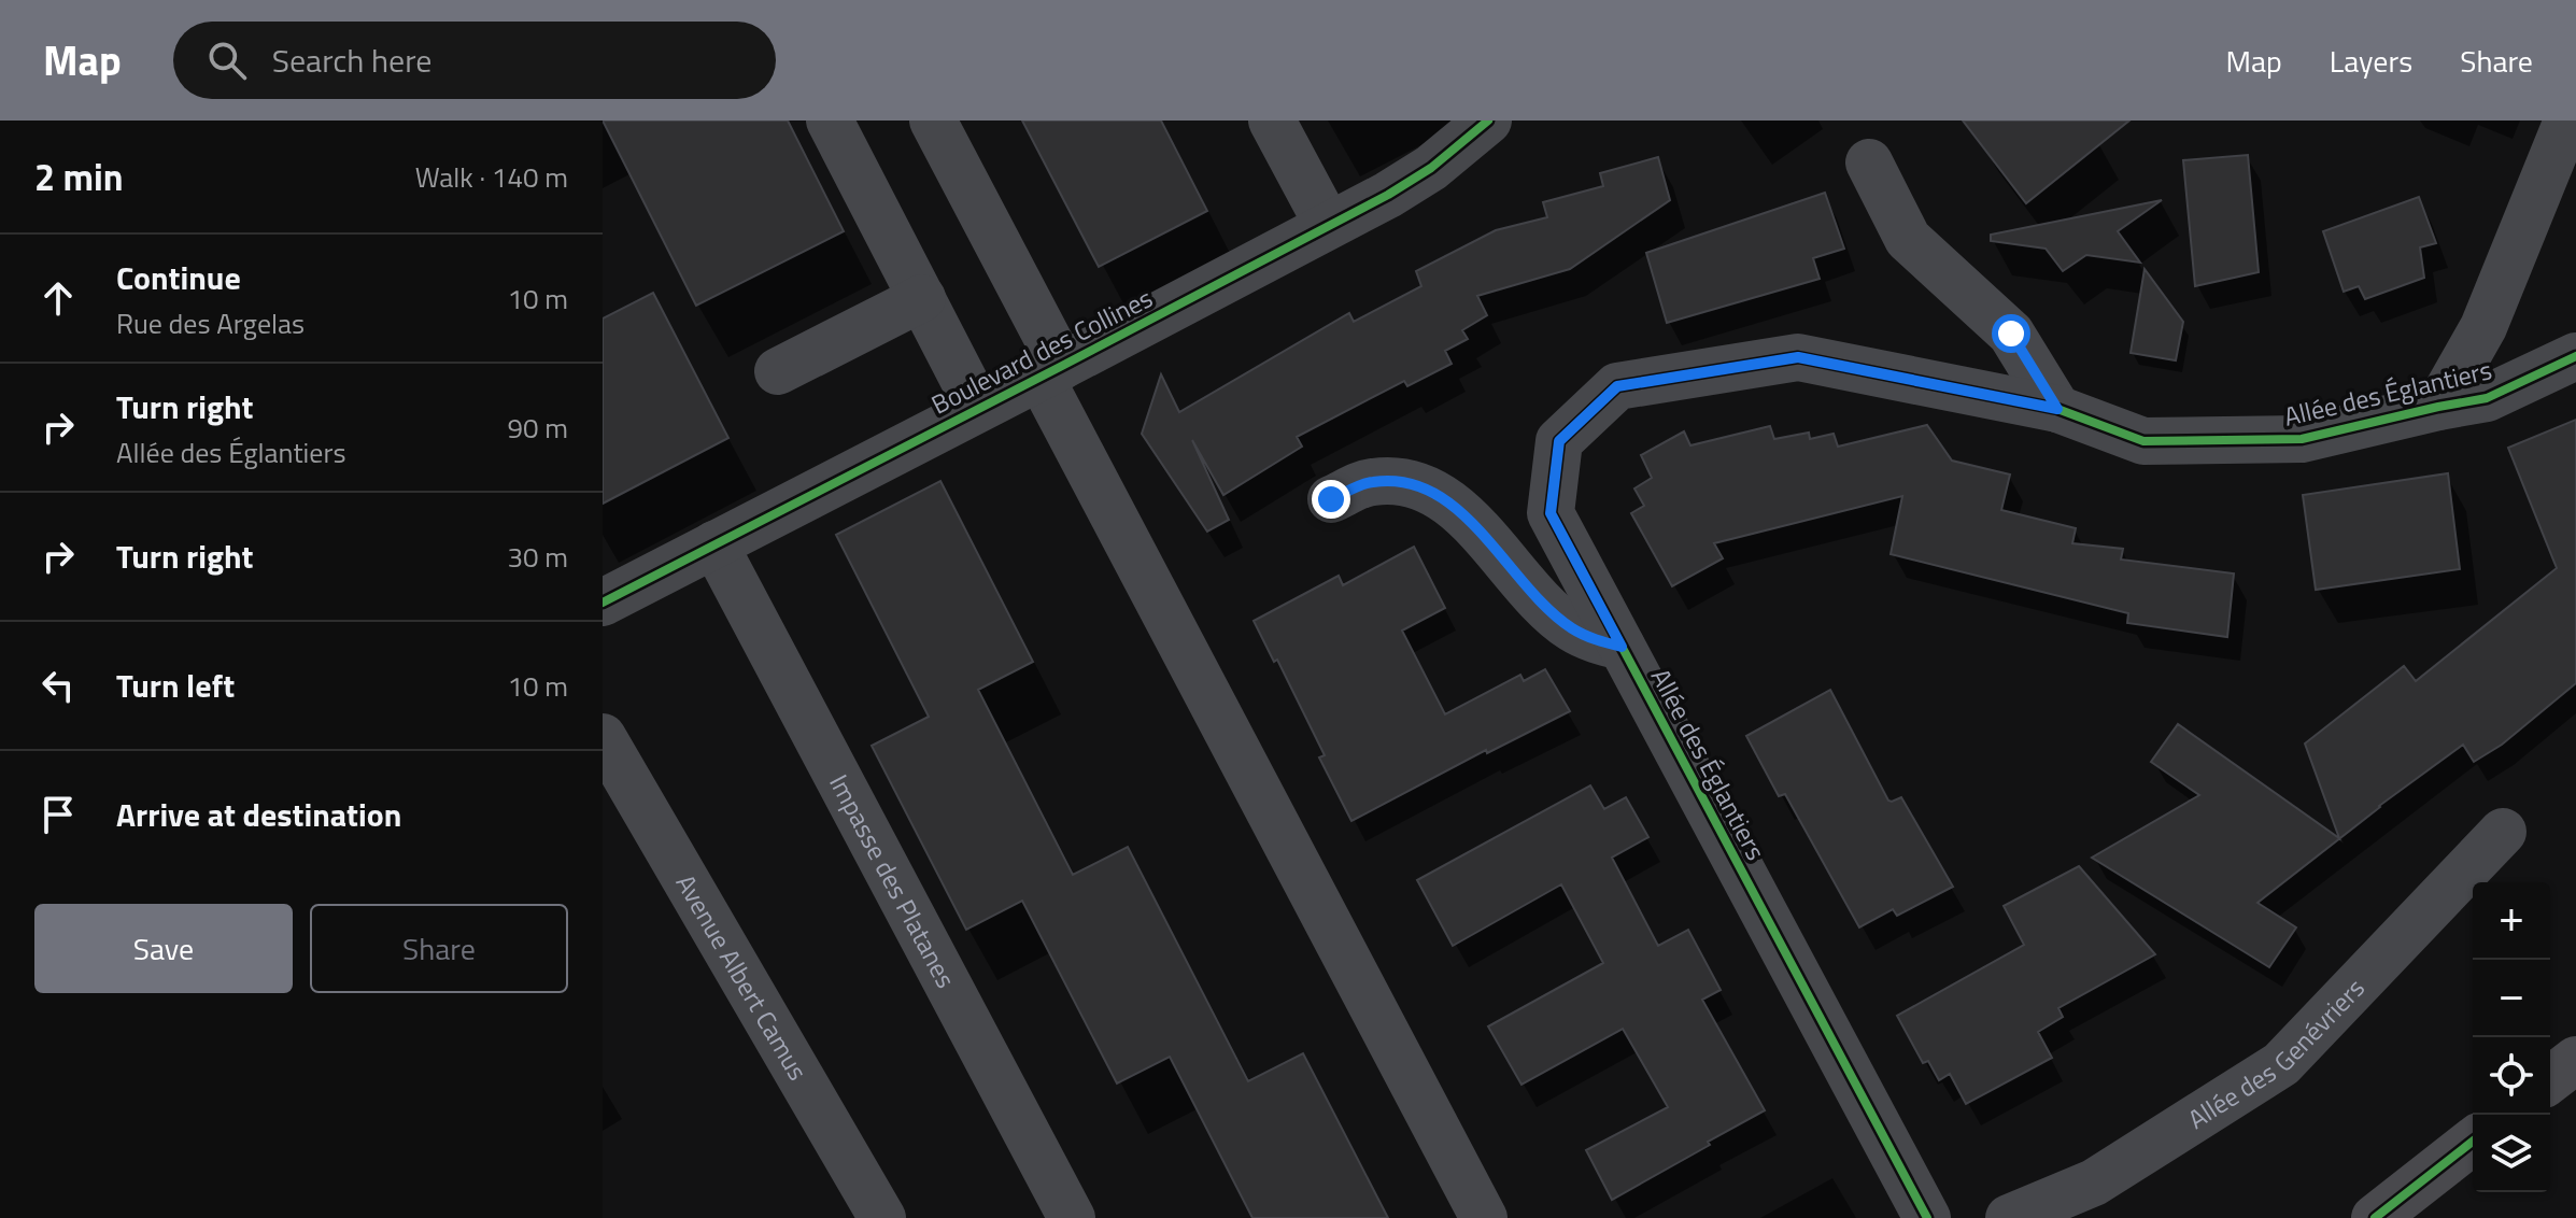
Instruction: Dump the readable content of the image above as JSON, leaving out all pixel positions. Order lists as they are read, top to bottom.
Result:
{
  "streets": {
    "street": [
      "Boulevard des Collines",
      "Allée des Églantiers",
      "Impasse des Platanes",
      "Avenue Albert Camus",
      "Allée des Genévriers"
    ]
  },
  "crossings": [
    ["Boulevard des Collines", "Impasse des Platanes"]
  ],
  "page": {
    "header": "Map",
    "search": "Search here",
    "nav": ["Map", "Layers", "Share"],
    "heading": ["2 min", "Walk · 140 m"],
    "list": [
      ["Continue", "Rue des Argelas", "10 m"],
      ["Turn right", "Allée des Églantiers", "90 m"],
      ["Turn right", "30 m"],
      ["Turn left", "10 m"],
      "Arrive at destination"
    ],
    "buttons": ["Save", "Share"],
    "map_buttons": ["+", "−"]
  }
}
